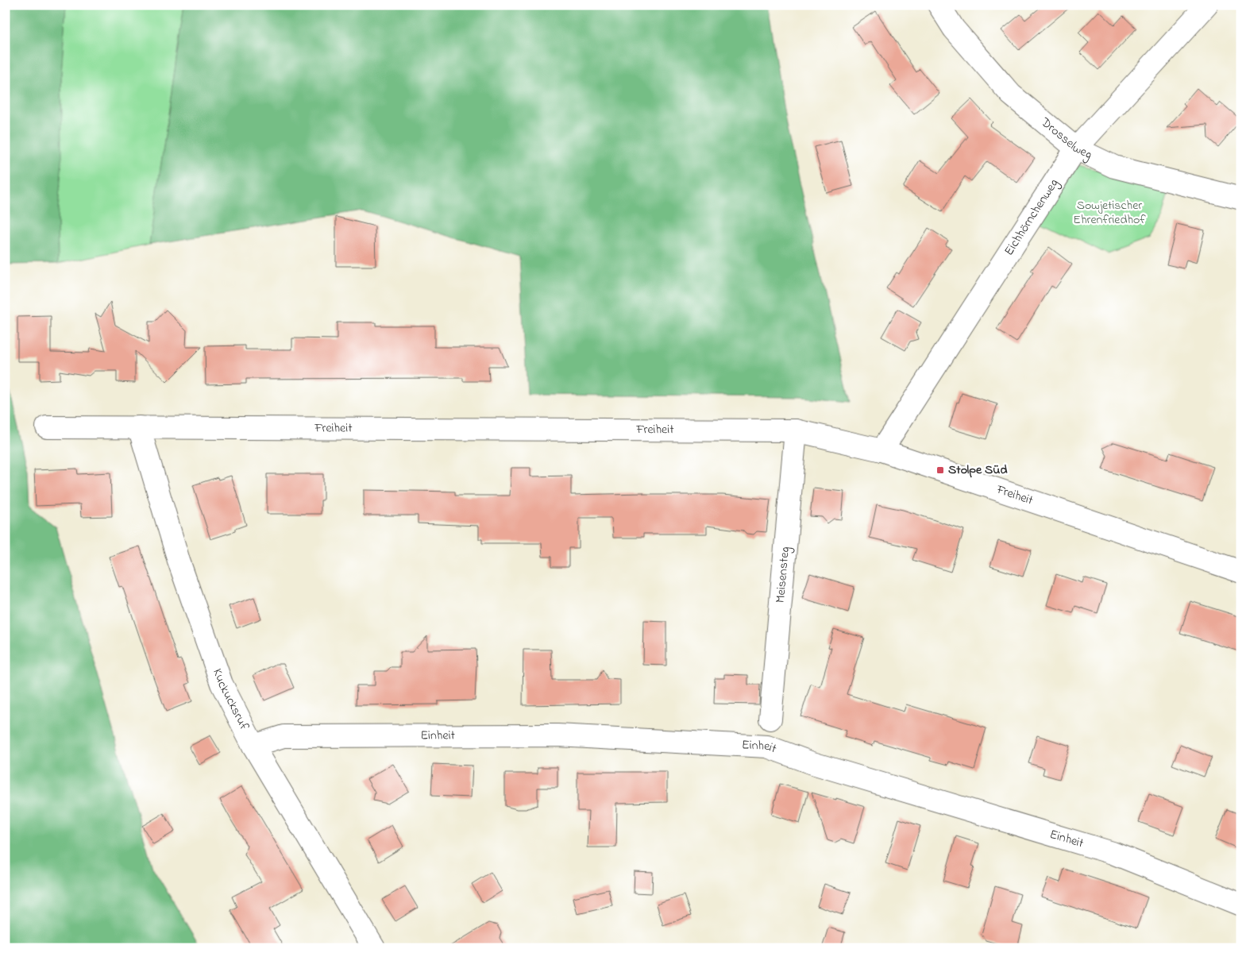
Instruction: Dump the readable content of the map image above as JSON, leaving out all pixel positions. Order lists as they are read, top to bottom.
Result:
{
  "streets": {
    "street": [
      "Drosselweg",
      "Eichhörnchenweg",
      "Freiheit",
      "Meisensteg",
      "Kuckucksruf",
      "Einheit"
    ]
  },
  "crossings": [
    ["Drosselweg", "Eichhörnchenweg"],
    ["Eichhörnchenweg", "Freiheit"],
    ["Freiheit", "Meisensteg"],
    ["Freiheit", "Kuckucksruf"],
    ["Kuckucksruf", "Einheit"]
  ],
  "parks": ["Sowjetischer Ehrenfriedhof"],
  "places": {
    "transit": ["Stolpe Süd"]
  }
}
